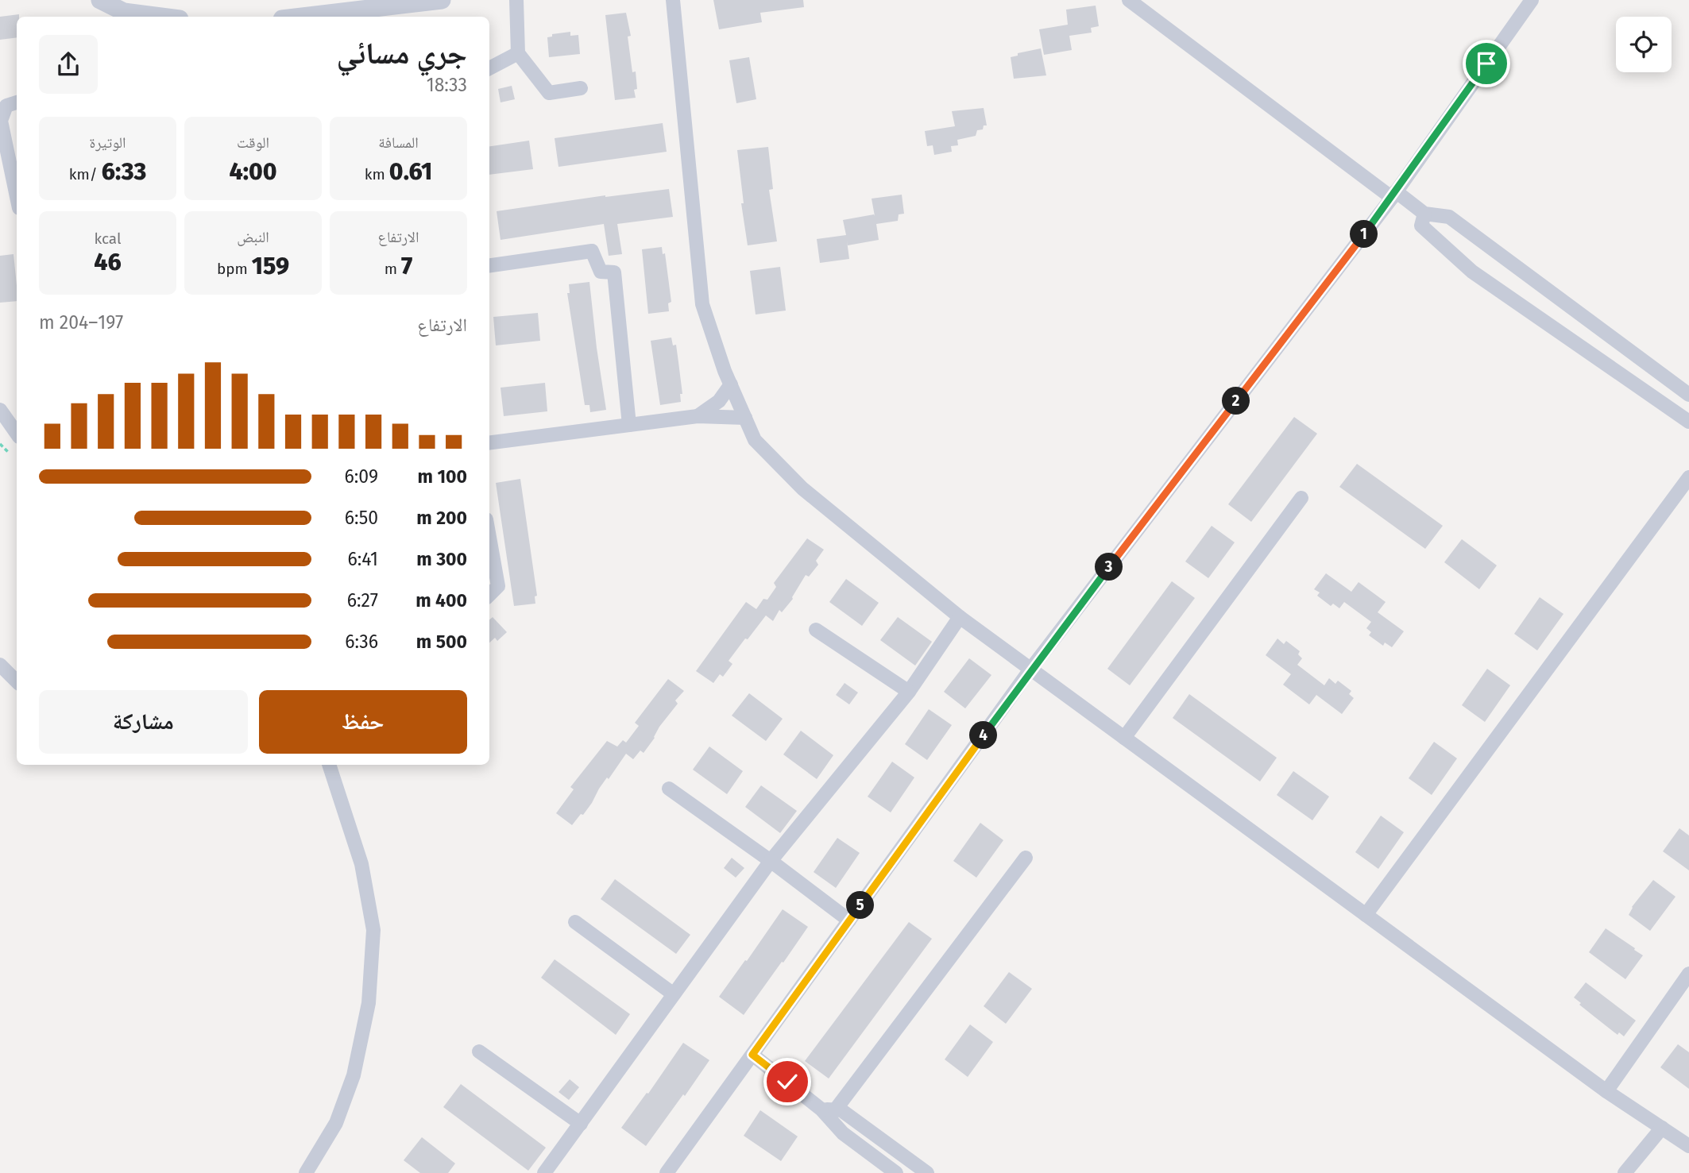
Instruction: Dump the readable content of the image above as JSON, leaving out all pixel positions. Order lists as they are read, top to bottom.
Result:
{
  "page": {
    "heading": ["جري مسائي", "18:33"],
    "stats": [
      ["المسافة", "0.61 km"],
      ["الوقت", "4:00"],
      ["الوتيرة", "6:33 /km"],
      ["الارتفاع", "7 m"],
      ["النبض", "159 bpm"],
      ["kcal", "46"]
    ],
    "pins": [
      "1",
      "2",
      "3",
      "4",
      "5"
    ],
    "chart": ["الارتفاع", "197–204 m"],
    "list": [
      {
        "name": "100 m",
        "note": "6:09"
      },
      {
        "name": "200 m",
        "note": "6:50"
      },
      {
        "name": "300 m",
        "note": "6:41"
      },
      {
        "name": "400 m",
        "note": "6:27"
      },
      {
        "name": "500 m",
        "note": "6:36"
      }
    ],
    "buttons": ["حفظ", "مشاركة"]
  }
}
